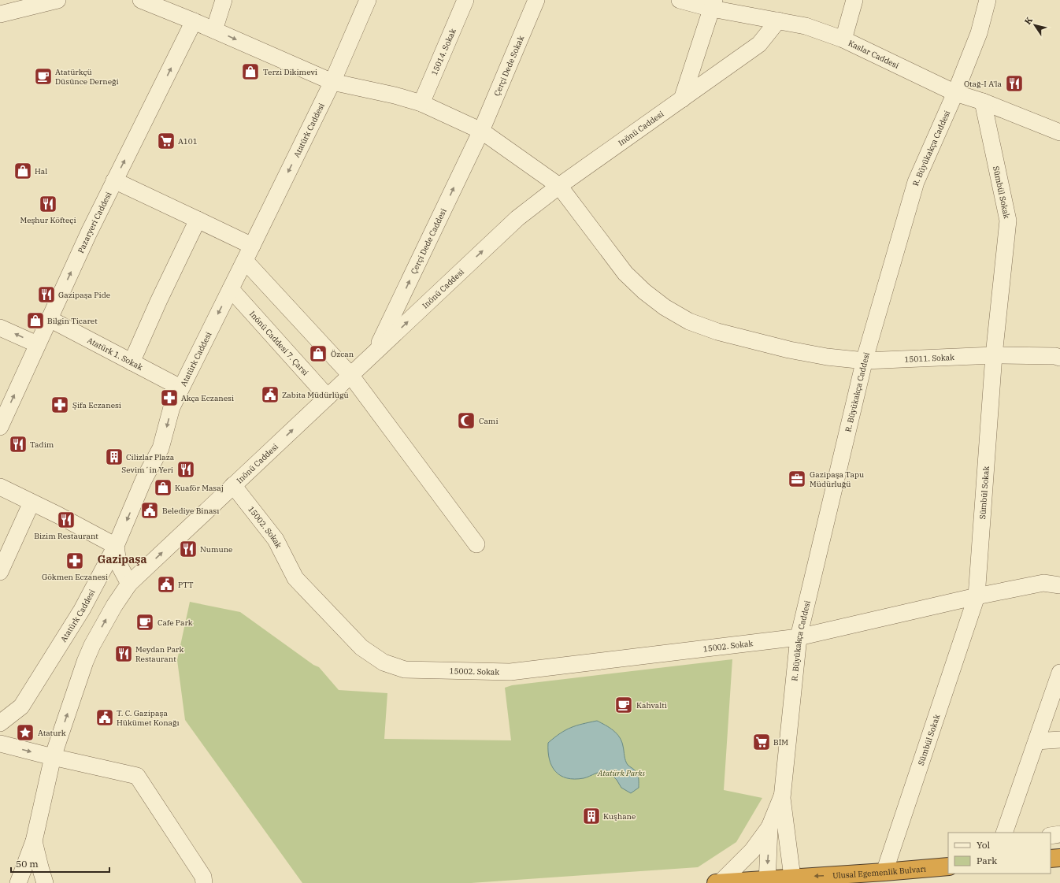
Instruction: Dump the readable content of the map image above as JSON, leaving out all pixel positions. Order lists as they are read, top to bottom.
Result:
{
  "streets": {
    "highway": ["Ulusal Egemenlik Bulvarı"],
    "street": [
      "15014. Sokak",
      "Kaslar Caddesi",
      "Çerçi Dede Sokak",
      "Inönü Caddesi",
      "Atatürk Caddesi",
      "R. Büyükakça Caddesi",
      "Sümbül Sokak",
      "Pazaryeri Caddesi",
      "Çerçi Dede Caddesi",
      "Inōnü Caddesi 7. Çarsi",
      "Atatürk 1. Sokak",
      "15011. Sokak",
      "15002. Sokak"
    ]
  },
  "crossings": [
    ["15014. Sokak", "15011. Sokak"],
    ["Kaslar Caddesi", "Inönü Caddesi"],
    ["Kaslar Caddesi", "R. Büyükakça Caddesi"],
    ["Kaslar Caddesi", "Sümbül Sokak"],
    ["Çerçi Dede Sokak", "Çerçi Dede Caddesi"],
    ["Çerçi Dede Sokak", "15011. Sokak"],
    ["Inönü Caddesi", "Çerçi Dede Caddesi"],
    ["Inönü Caddesi", "Inōnü Caddesi 7. Çarsi"],
    ["Inönü Caddesi", "15011. Sokak"],
    ["Inönü Caddesi", "15002. Sokak"],
    ["Atatürk Caddesi", "Inōnü Caddesi 7. Çarsi"],
    ["Atatürk Caddesi", "Atatürk 1. Sokak"],
    ["Atatürk Caddesi", "15011. Sokak"],
    ["R. Büyükakça Caddesi", "15011. Sokak"],
    ["R. Büyükakça Caddesi", "15002. Sokak"],
    ["R. Büyükakça Caddesi", "Ulusal Egemenlik Bulvarı"],
    ["Sümbül Sokak", "15011. Sokak"],
    ["Sümbül Sokak", "15002. Sokak"],
    ["Sümbül Sokak", "Ulusal Egemenlik Bulvarı"],
    ["Pazaryeri Caddesi", "Atatürk 1. Sokak"],
    ["Pazaryeri Caddesi", "15011. Sokak"],
    ["Çerçi Dede Caddesi", "15011. Sokak"]
  ],
  "one_way": [
    "Inönü Caddesi",
    "Atatürk Caddesi",
    "Çerçi Dede Caddesi",
    "Ulusal Egemenlik Bulvarı"
  ],
  "districts": ["Gazipaşa"],
  "parks": ["Atatürk Parkı"],
  "places": {
    "shop": [
      "Terzi Dikimevi",
      "Hal",
      "Bilgin Ticaret",
      "Özcan",
      "Kuaför Masaj"
    ],
    "cafe": ["Atatürkçü Düsünce Derneği", "Cafe Park", "Kahvalti"],
    "restaurant": [
      "Otağ-I A'la",
      "Meşhur Köfteçi",
      "Gazipaşa Pide",
      "Tadim",
      "Sevim´in Yeri",
      "Bizim Restaurant",
      "Numune",
      "Meydan Park Restaurant"
    ],
    "supermarket": ["A101", "BİM"],
    "public building": [
      "Zabita Müdürlügü",
      "Belediye Binası",
      "PTT",
      "T. C. Gazipaşa Hükümet Konağı"
    ],
    "pharmacy": ["Akça Eczanesi", "Şifa Eczanesi", "Gökmen Eczanesi"],
    "mosque": ["Cami"],
    "building": ["Cilizlar Plaza", "Kuşhane"],
    "office": ["Gazipaşa Tapu Müdürluğü"],
    "place": ["Ataturk"]
  },
  "legend": ["Yol", "Park"],
  "scale_bar": "50 m",
  "north": "top left"
}
